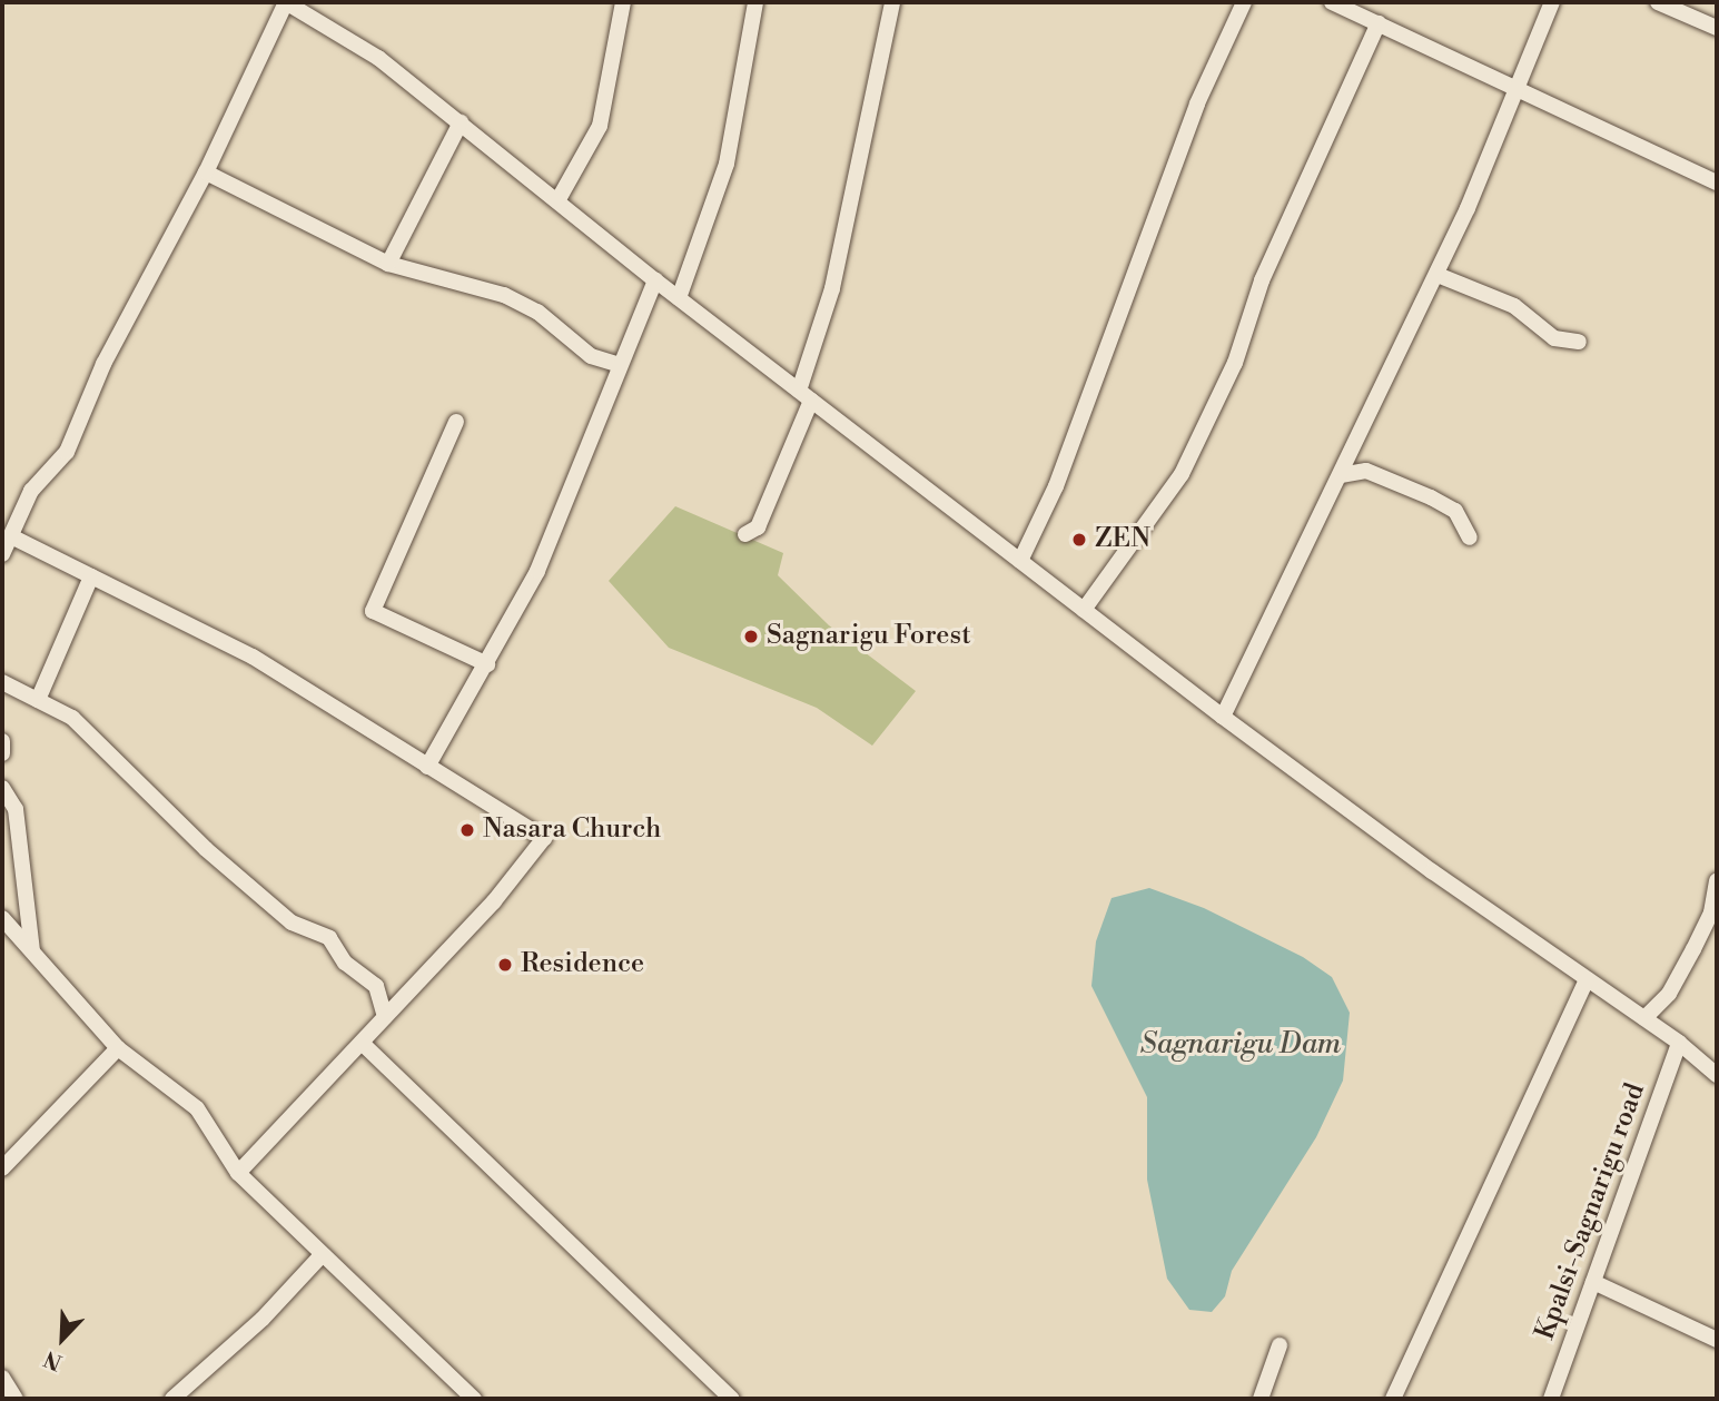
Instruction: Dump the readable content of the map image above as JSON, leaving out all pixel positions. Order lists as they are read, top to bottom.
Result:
{
  "streets": {
    "street": ["Kpalsi-Sagnarigu road"]
  },
  "water": ["Sagnarigu Dam"],
  "places": [
    "ZEN",
    "Sagnarigu Forest",
    "Nasara Church",
    "Residence"
  ],
  "north": "bottom left"
}
